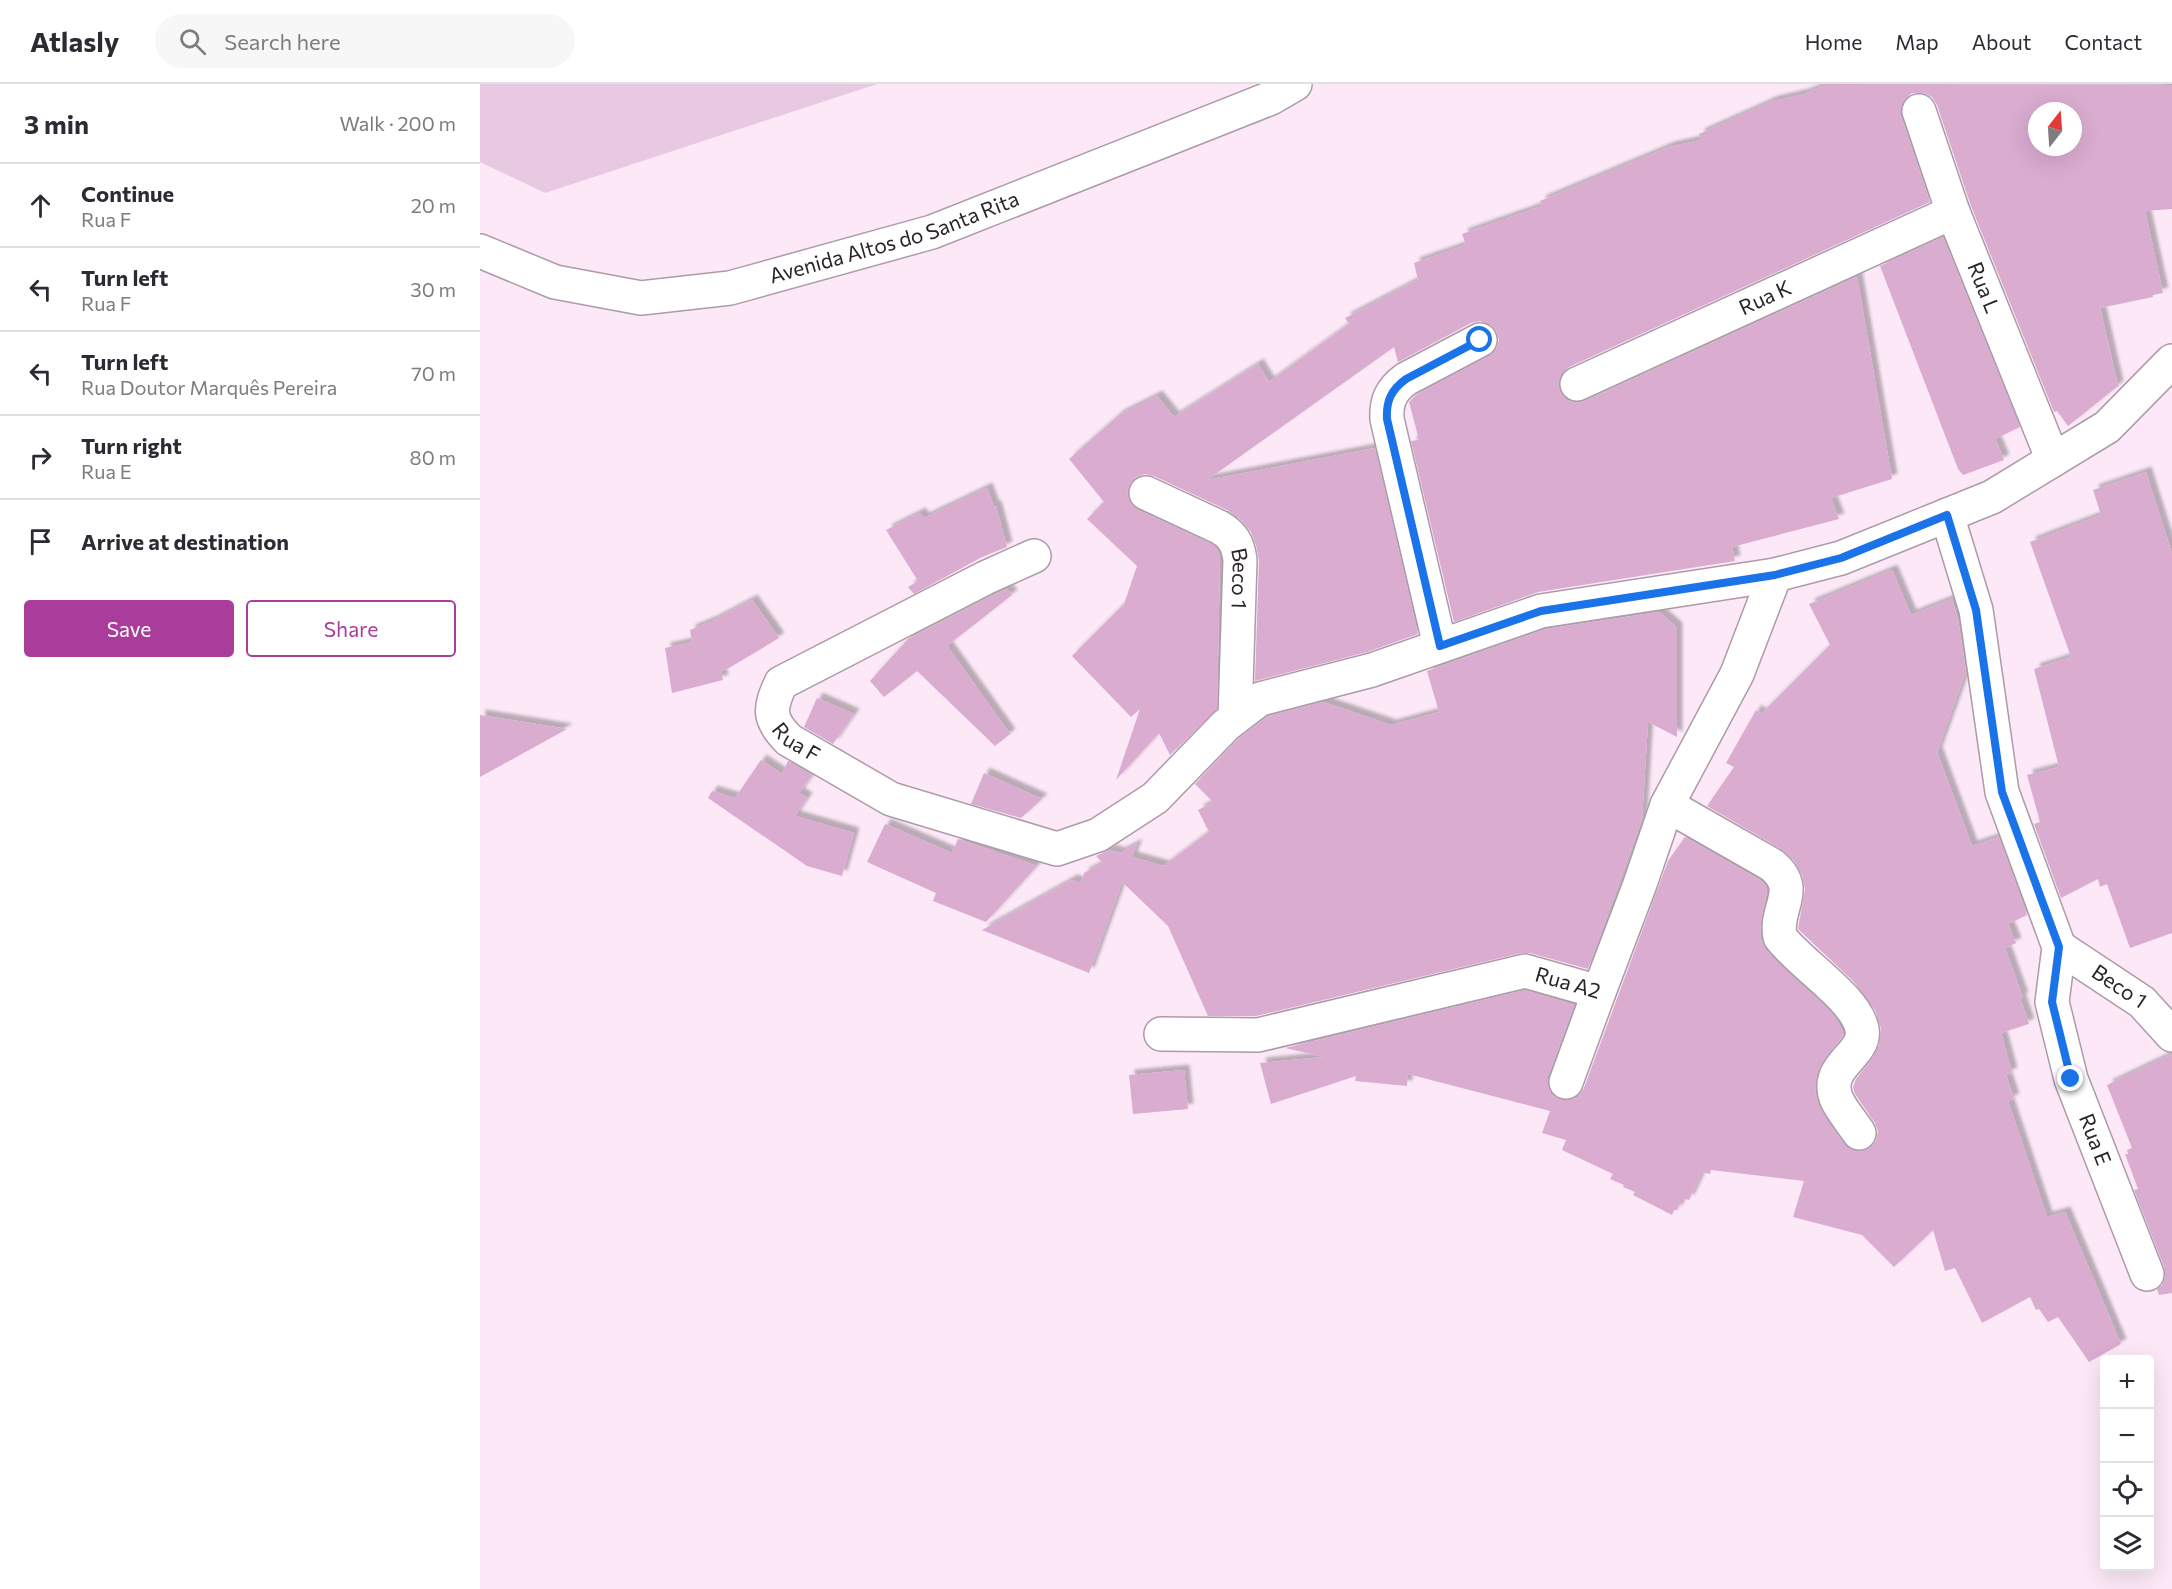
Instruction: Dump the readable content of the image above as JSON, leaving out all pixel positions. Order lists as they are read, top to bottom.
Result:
{
  "streets": {
    "street": [
      "Avenida Altos do Santa Rita",
      "Rua L",
      "Rua K",
      "Beco 1",
      "Rua F",
      "Rua A2",
      "Rua E"
    ]
  },
  "crossings": [
    ["Rua L", "Rua K"],
    ["Beco 1", "Rua F"],
    ["Beco 1", "Rua E"]
  ],
  "north": "top",
  "page": {
    "header": "Atlasly",
    "search": "Search here",
    "nav": [
      "Home",
      "Map",
      "About",
      "Contact"
    ],
    "heading": ["3 min", "Walk · 200 m"],
    "list": [
      ["Continue", "Rua F", "20 m"],
      ["Turn left", "Rua F", "30 m"],
      ["Turn left", "Rua Doutor Marquês Pereira", "70 m"],
      ["Turn right", "Rua E", "80 m"],
      "Arrive at destination"
    ],
    "buttons": ["Save", "Share"],
    "map_buttons": ["+", "−"]
  }
}
